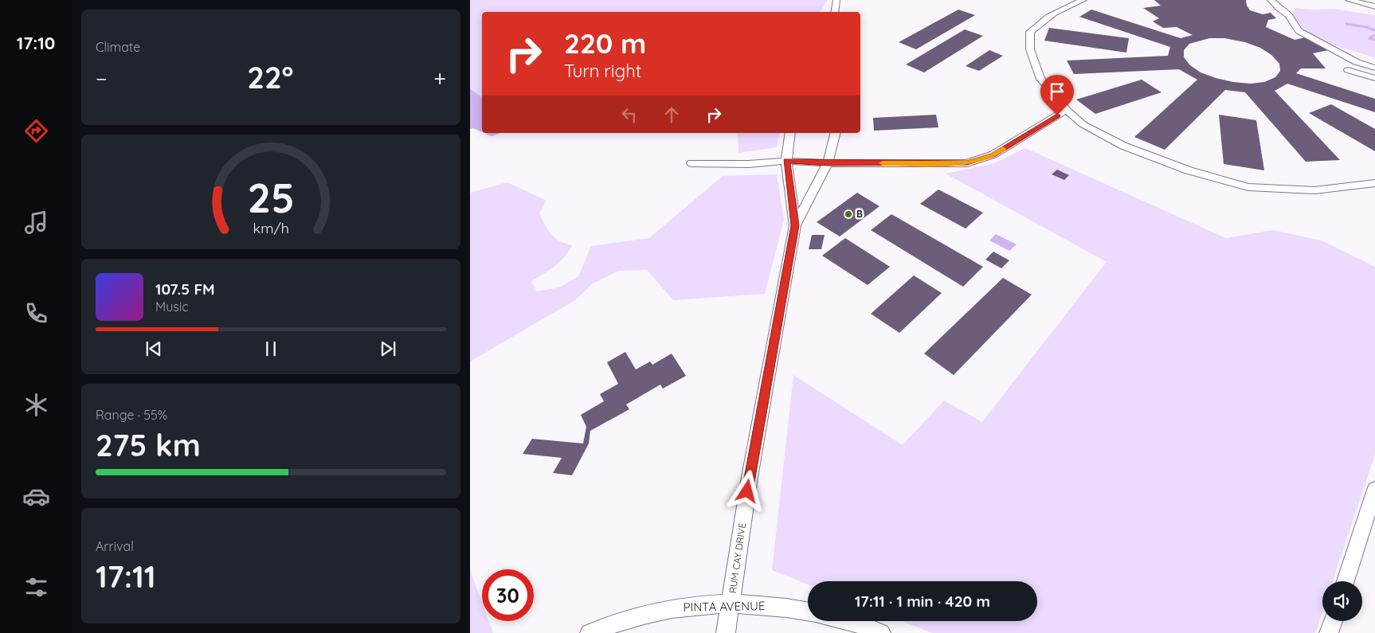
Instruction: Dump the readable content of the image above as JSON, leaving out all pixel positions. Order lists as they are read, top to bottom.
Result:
{
  "streets": {
    "street": ["RUM CAY DRIVE", "PINTA AVENUE"]
  },
  "crossings": [
    ["RUM CAY DRIVE", "PINTA AVENUE"]
  ],
  "places": ["B"],
  "page": {
    "tabs": "17:10",
    "tile": [
      "Climate",
      ["Range · 55%", "275 km"],
      ["Arrival", "17:11"]
    ],
    "turn": ["220 m", "Turn right"],
    "heat": ["−", "22°", "+"],
    "song": ["107.5 FM", "Music"],
    "limit": "30",
    "trip": "17:11 · 1 min · 420 m",
    "gauge": ["25", "km/h"]
  }
}
